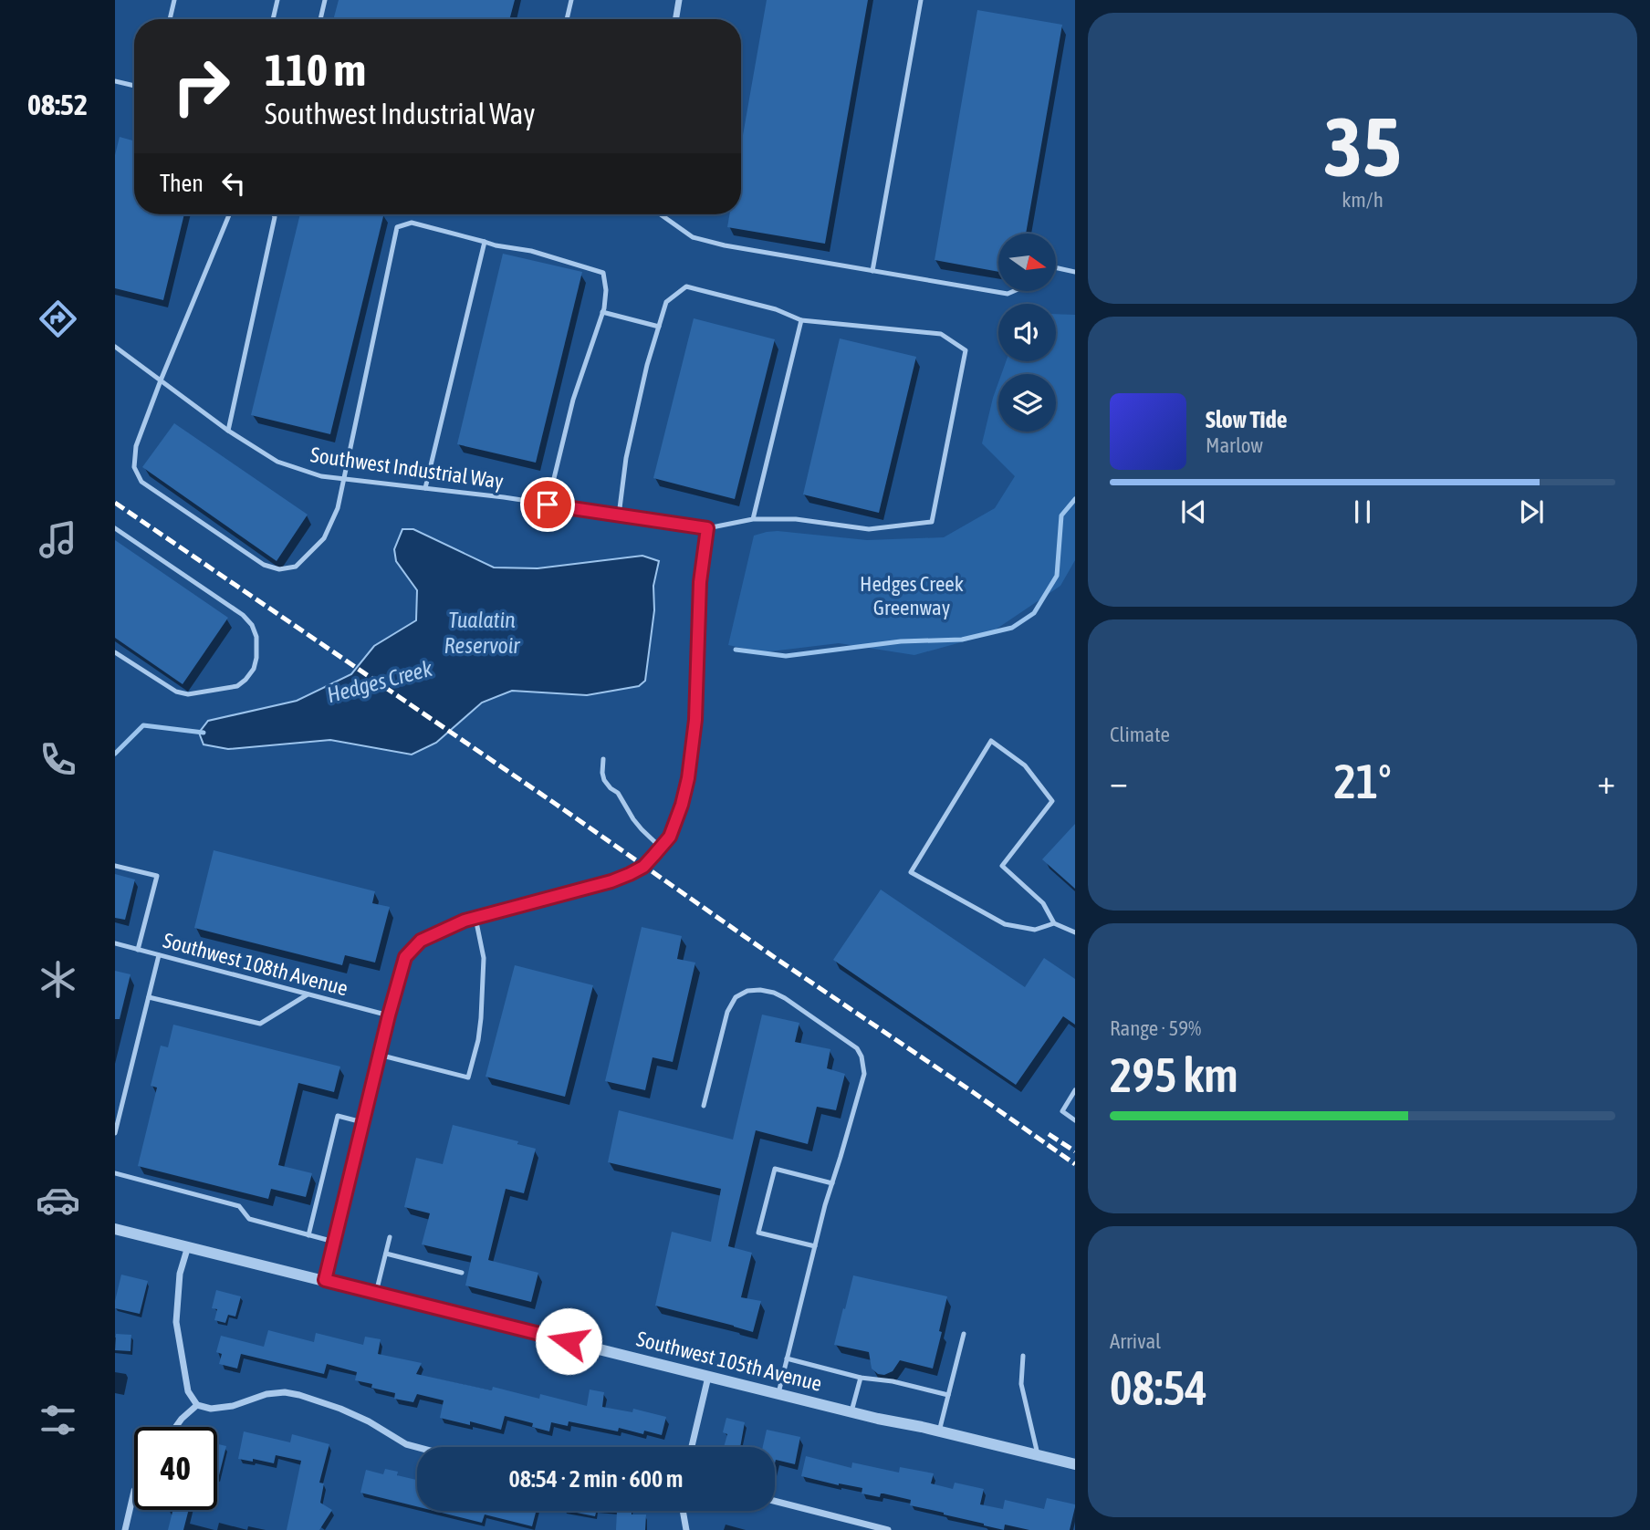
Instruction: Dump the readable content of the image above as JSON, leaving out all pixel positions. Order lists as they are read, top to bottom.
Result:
{
  "streets": {
    "street": ["Southwest 105th Avenue"],
    "lane": ["Southwest Industrial Way", "Southwest 108th Avenue"]
  },
  "water": ["Tualatin Reservoir", "Hedges Creek"],
  "parks": ["Hedges Creek Greenway"],
  "north": "right",
  "page": {
    "tabs": "08:52",
    "tile": [
      ["35", "km/h"],
      "Climate",
      ["Range · 59%", "295 km"],
      ["Arrival", "08:54"]
    ],
    "turn": ["110 m", "Southwest Industrial Way"],
    "then": "Then",
    "song": ["Slow Tide", "Marlow"],
    "heat": ["−", "21°", "+"],
    "limit": "40",
    "trip": "08:54 · 2 min · 600 m"
  }
}
